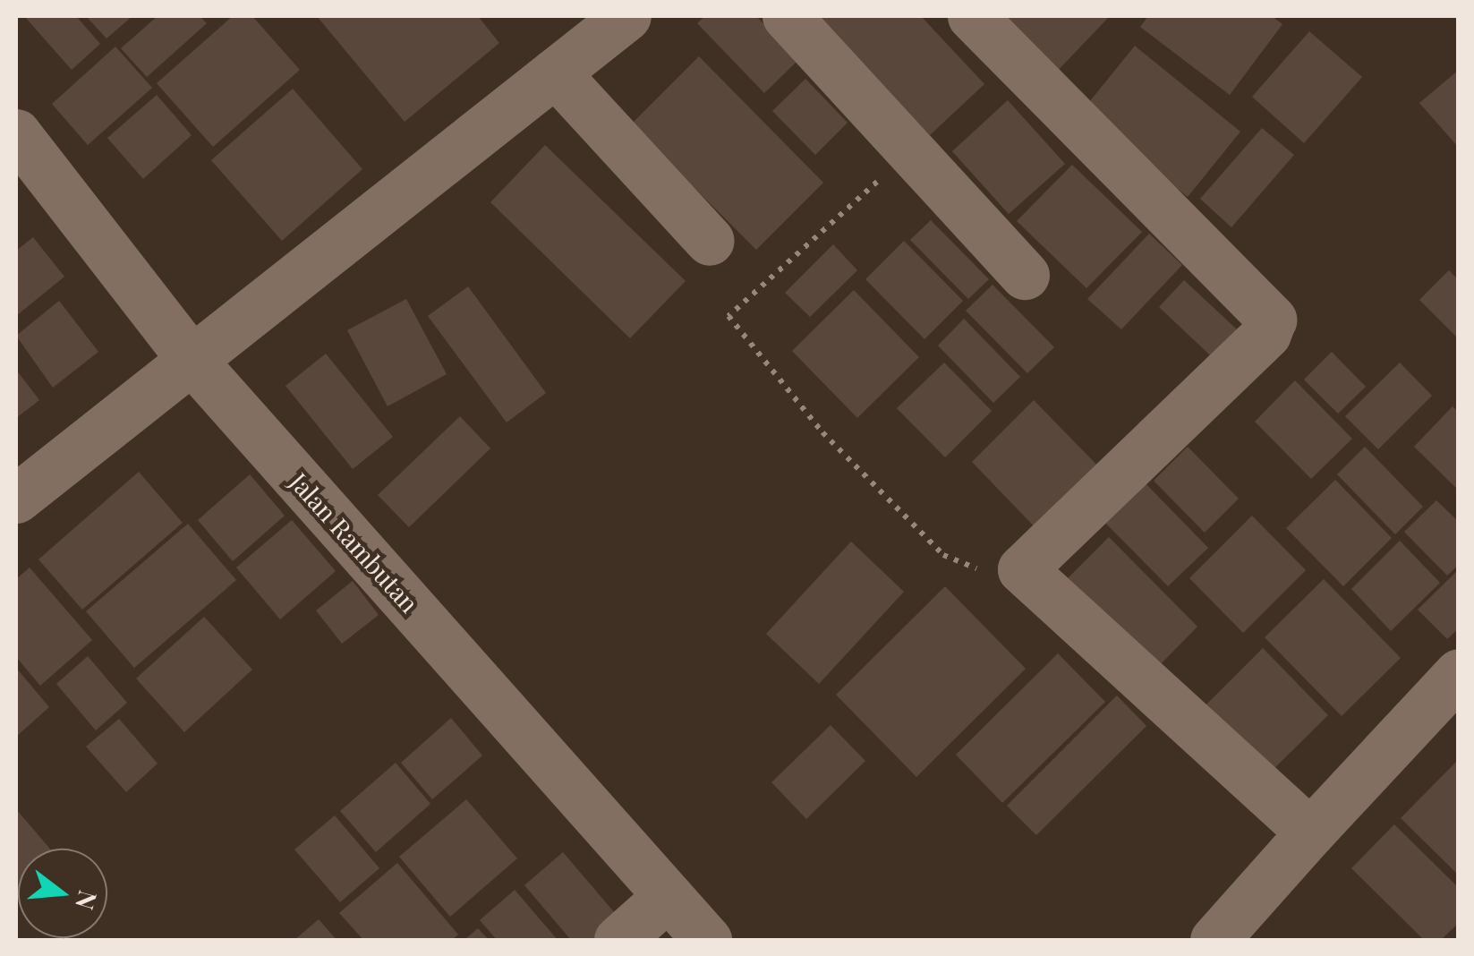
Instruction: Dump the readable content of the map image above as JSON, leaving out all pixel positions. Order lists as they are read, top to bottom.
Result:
{
  "streets": {
    "street": ["Jalan Rambutan"]
  },
  "north": "right"
}
